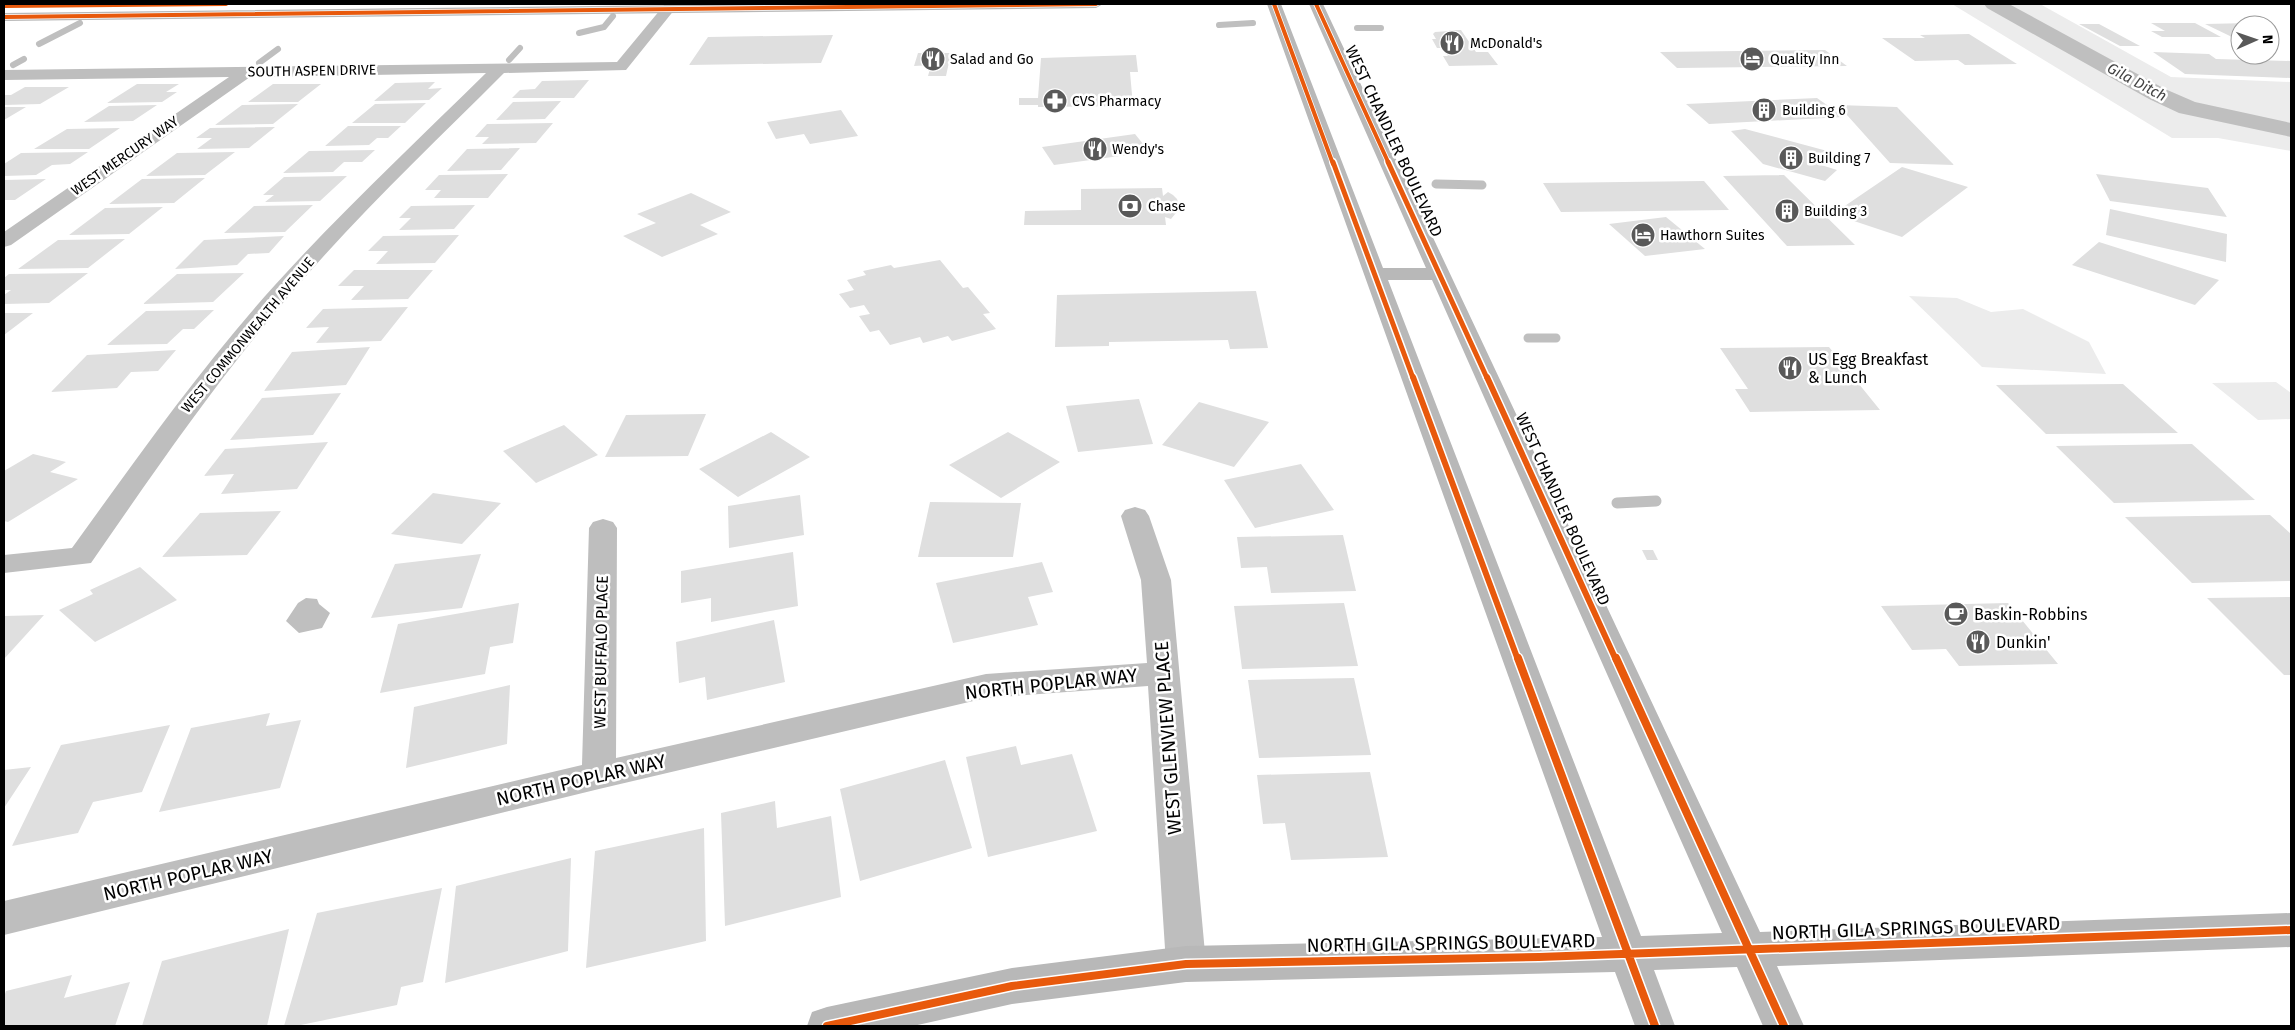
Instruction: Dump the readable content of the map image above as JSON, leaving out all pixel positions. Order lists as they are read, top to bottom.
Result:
{
  "streets": {
    "main road": ["WEST CHANDLER BOULEVARD", "NORTH GILA SPRINGS BOULEVARD"],
    "street": [
      "SOUTH ASPEN DRIVE",
      "WEST MERCURY WAY",
      "WEST COMMONWEALTH AVENUE",
      "WEST BUFFALO PLACE",
      "NORTH POPLAR WAY",
      "WEST GLENVIEW PLACE"
    ]
  },
  "crossings": [
    ["SOUTH ASPEN DRIVE", "WEST MERCURY WAY"],
    ["SOUTH ASPEN DRIVE", "WEST COMMONWEALTH AVENUE"],
    ["WEST CHANDLER BOULEVARD", "NORTH GILA SPRINGS BOULEVARD"],
    ["WEST BUFFALO PLACE", "NORTH POPLAR WAY"],
    ["NORTH POPLAR WAY", "WEST GLENVIEW PLACE"],
    ["WEST GLENVIEW PLACE", "NORTH GILA SPRINGS BOULEVARD"]
  ],
  "water": ["Gila Ditch"],
  "places": {
    "restaurant": [
      "McDonald's",
      "Salad and Go",
      "Wendy's",
      "US Egg Breakfast & Lunch",
      "Dunkin'"
    ],
    "hotel": ["Quality Inn", "Hawthorn Suites"],
    "pharmacy": ["CVS Pharmacy"],
    "building": ["Building 6", "Building 7", "Building 3"],
    "bank": ["Chase"],
    "cafe": ["Baskin-Robbins"]
  },
  "north": "right"
}
